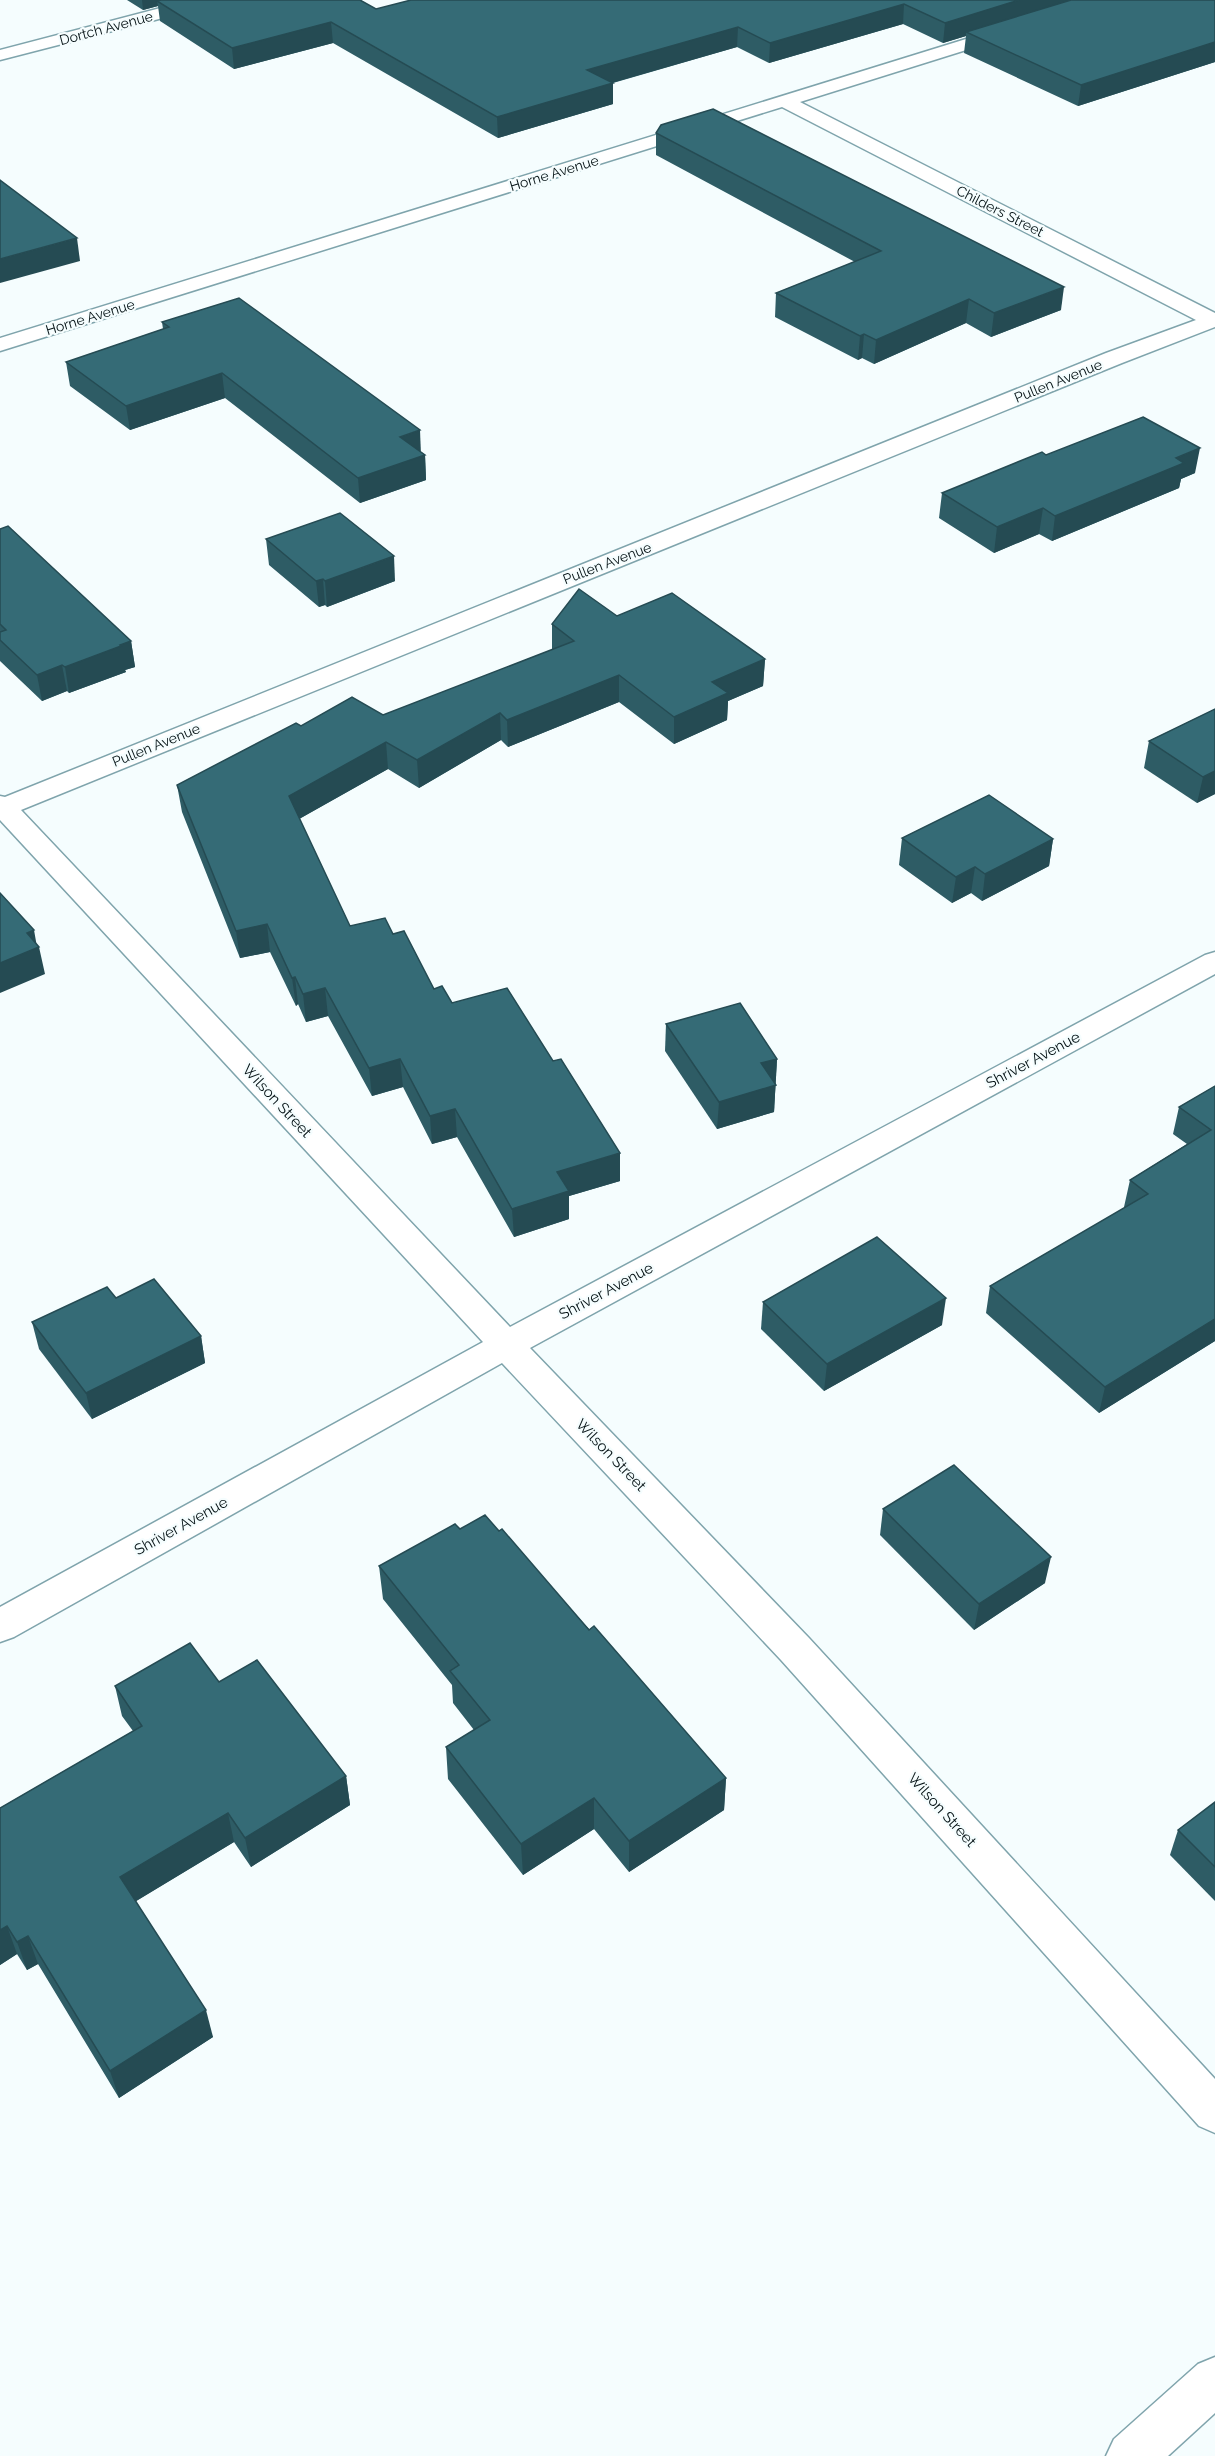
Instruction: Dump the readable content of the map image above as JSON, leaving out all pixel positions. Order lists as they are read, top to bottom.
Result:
{
  "streets": {
    "street": [
      "Dortch Avenue",
      "Horne Avenue",
      "Childers Street",
      "Pullen Avenue",
      "Shriver Avenue",
      "Wilson Street"
    ]
  },
  "crossings": [
    ["Horne Avenue", "Childers Street"],
    ["Childers Street", "Pullen Avenue"],
    ["Pullen Avenue", "Wilson Street"],
    ["Shriver Avenue", "Wilson Street"]
  ]
}
